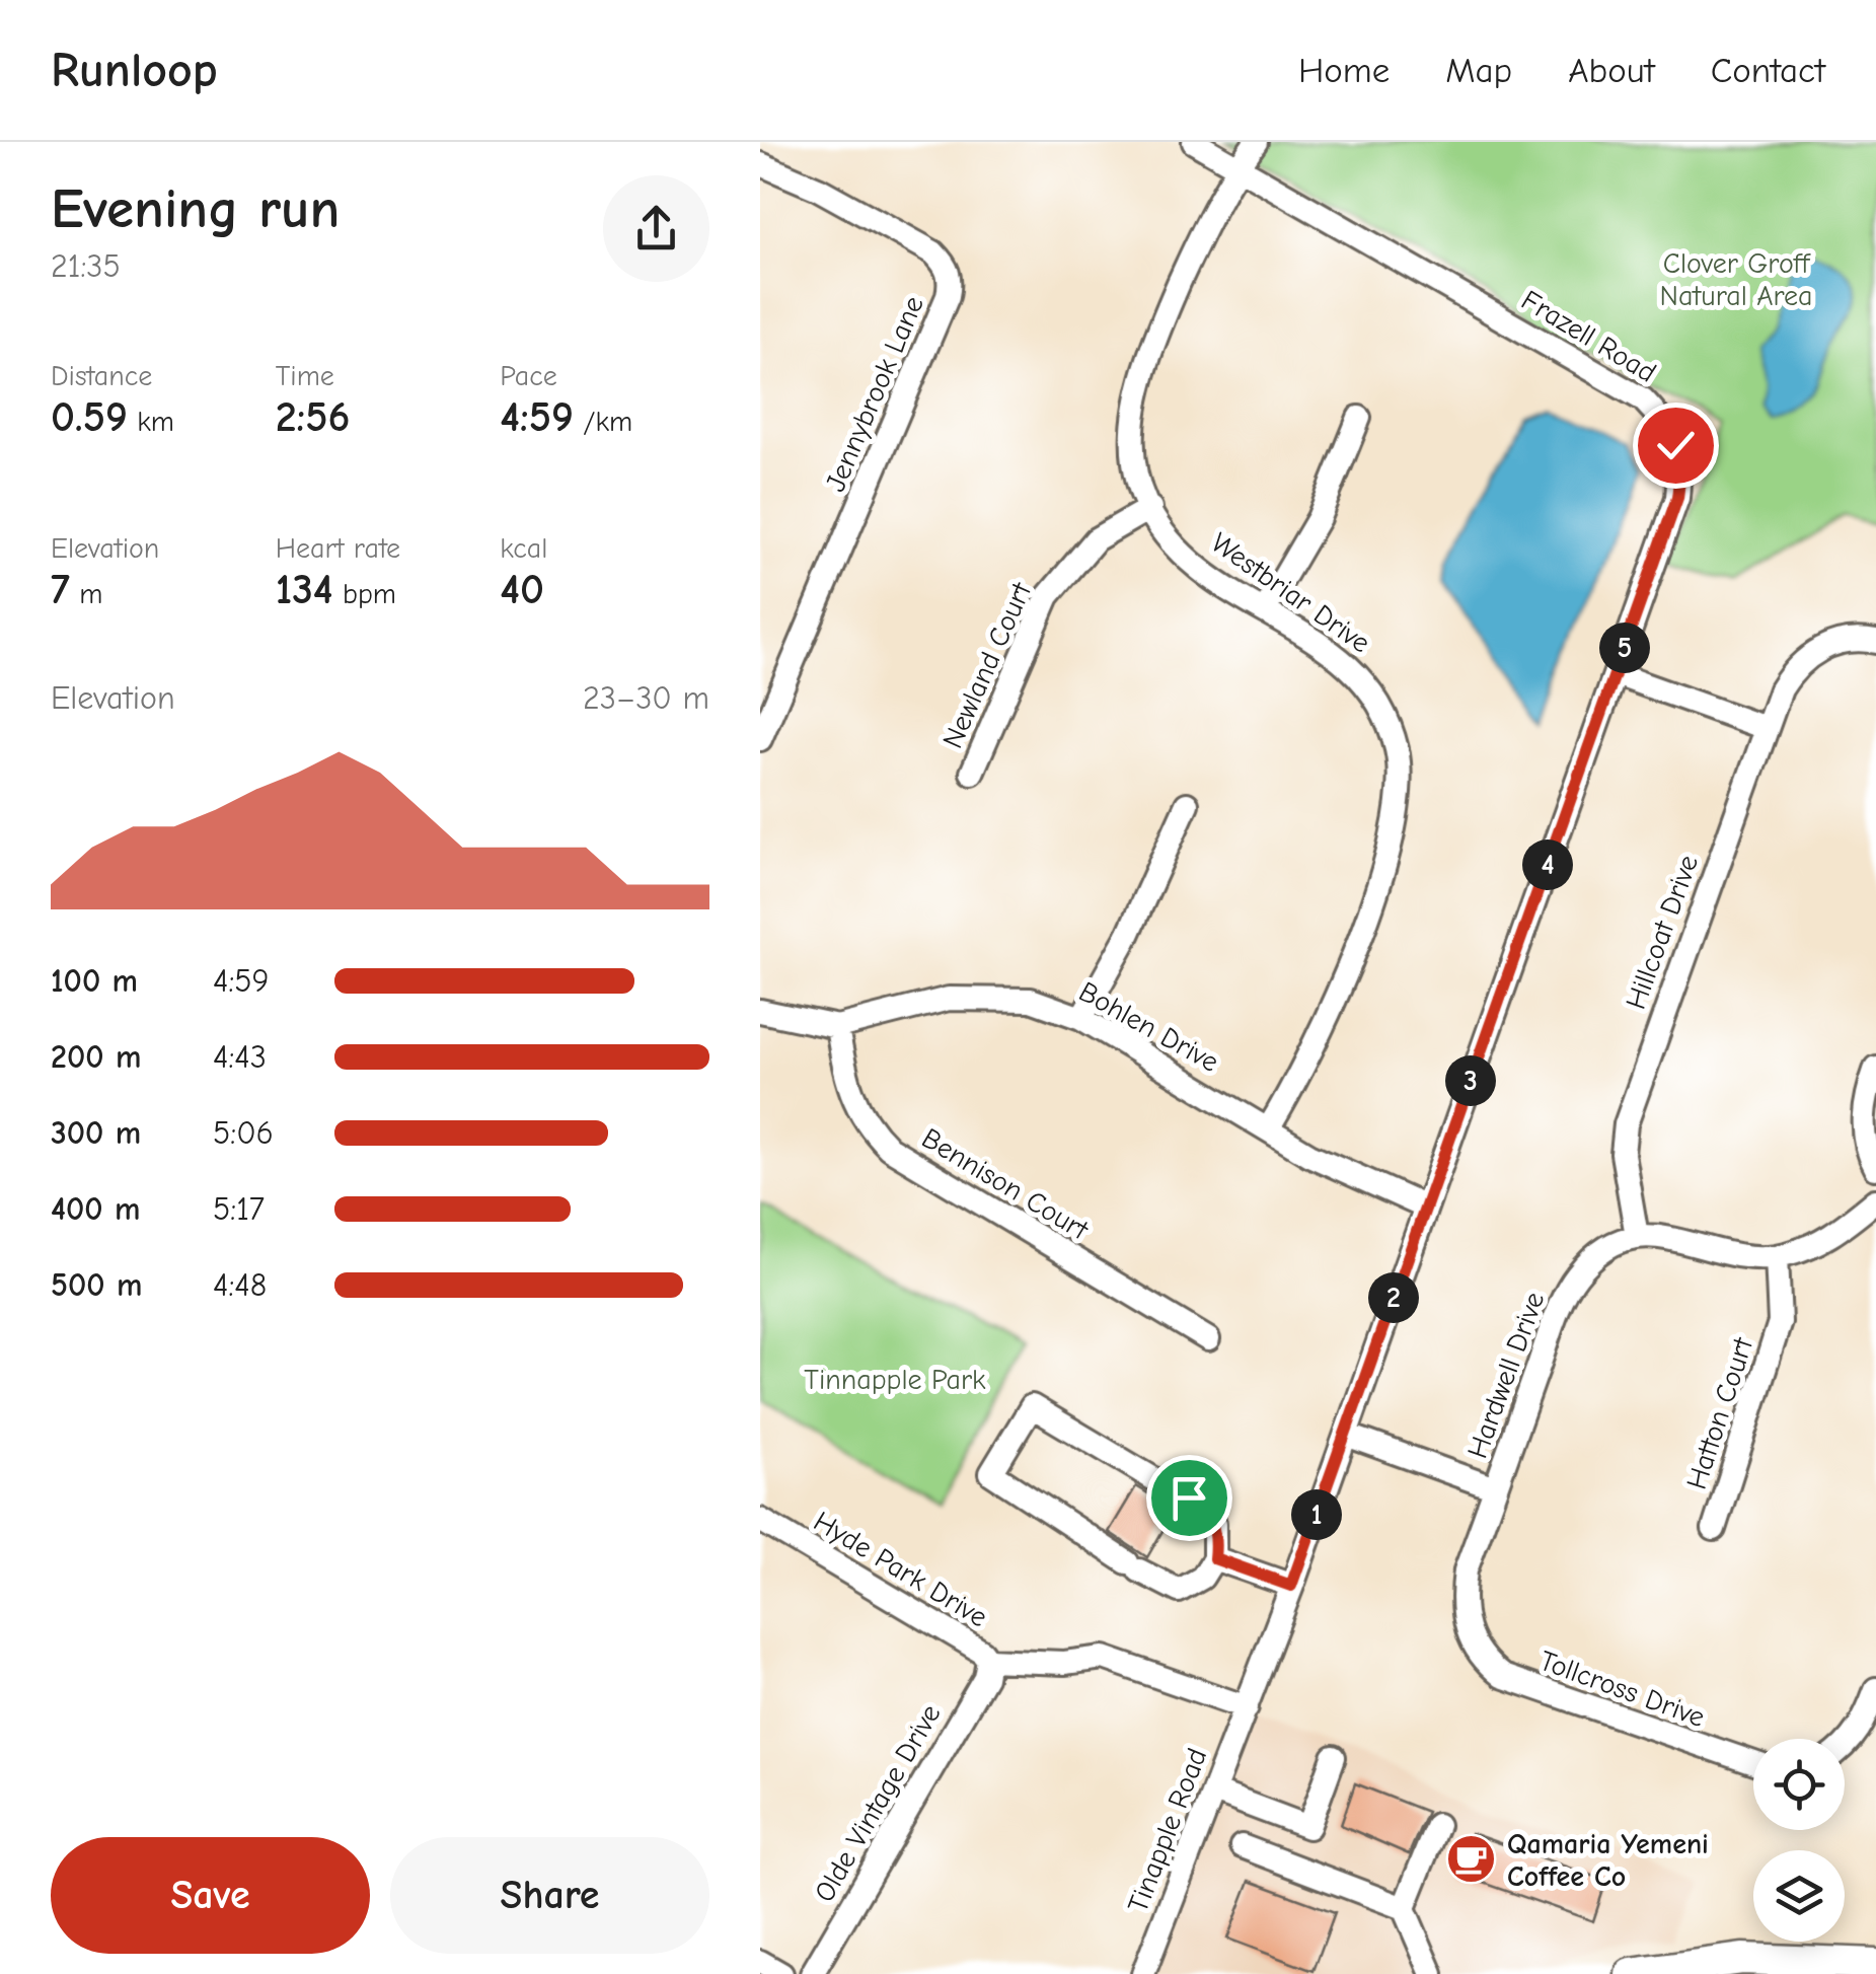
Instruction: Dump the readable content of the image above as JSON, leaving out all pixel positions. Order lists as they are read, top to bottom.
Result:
{
  "streets": {
    "street": [
      "Frazell Road",
      "Jennybrook Lane",
      "Westbriar Drive",
      "Newland Court",
      "Hillcoat Drive",
      "Bohlen Drive",
      "Bennison Court",
      "Hardwell Drive",
      "Hatton Court",
      "Hyde Park Drive",
      "Tollcross Drive",
      "Olde Vintage Drive",
      "Tinapple Road"
    ]
  },
  "crossings": [
    ["Frazell Road", "Westbriar Drive"],
    ["Frazell Road", "Bohlen Drive"],
    ["Frazell Road", "Hyde Park Drive"],
    ["Frazell Road", "Tinapple Road"],
    ["Westbriar Drive", "Newland Court"],
    ["Westbriar Drive", "Bohlen Drive"],
    ["Hillcoat Drive", "Hardwell Drive"],
    ["Bohlen Drive", "Bennison Court"],
    ["Hardwell Drive", "Tollcross Drive"],
    ["Hyde Park Drive", "Olde Vintage Drive"],
    ["Hyde Park Drive", "Tinapple Road"]
  ],
  "parks": ["Clover Groff Natural Area", "Tinnapple Park"],
  "places": {
    "cafe": ["Qamaria Yemeni Coffee Co"]
  },
  "page": {
    "header": "Runloop",
    "nav": [
      "Home",
      "Map",
      "About",
      "Contact"
    ],
    "heading": ["Evening run", "21:35"],
    "stats": [
      ["Distance", "0.59 km"],
      ["Time", "2:56"],
      ["Pace", "4:59 /km"],
      ["Elevation", "7 m"],
      ["Heart rate", "134 bpm"],
      ["kcal", "40"]
    ],
    "pins": [
      "5",
      "4",
      "3",
      "2",
      "1"
    ],
    "chart": ["Elevation", "23–30 m"],
    "list": [
      {
        "name": "100 m",
        "note": "4:59"
      },
      {
        "name": "200 m",
        "note": "4:43"
      },
      {
        "name": "300 m",
        "note": "5:06"
      },
      {
        "name": "400 m",
        "note": "5:17"
      },
      {
        "name": "500 m",
        "note": "4:48"
      }
    ],
    "buttons": ["Save", "Share"]
  }
}
